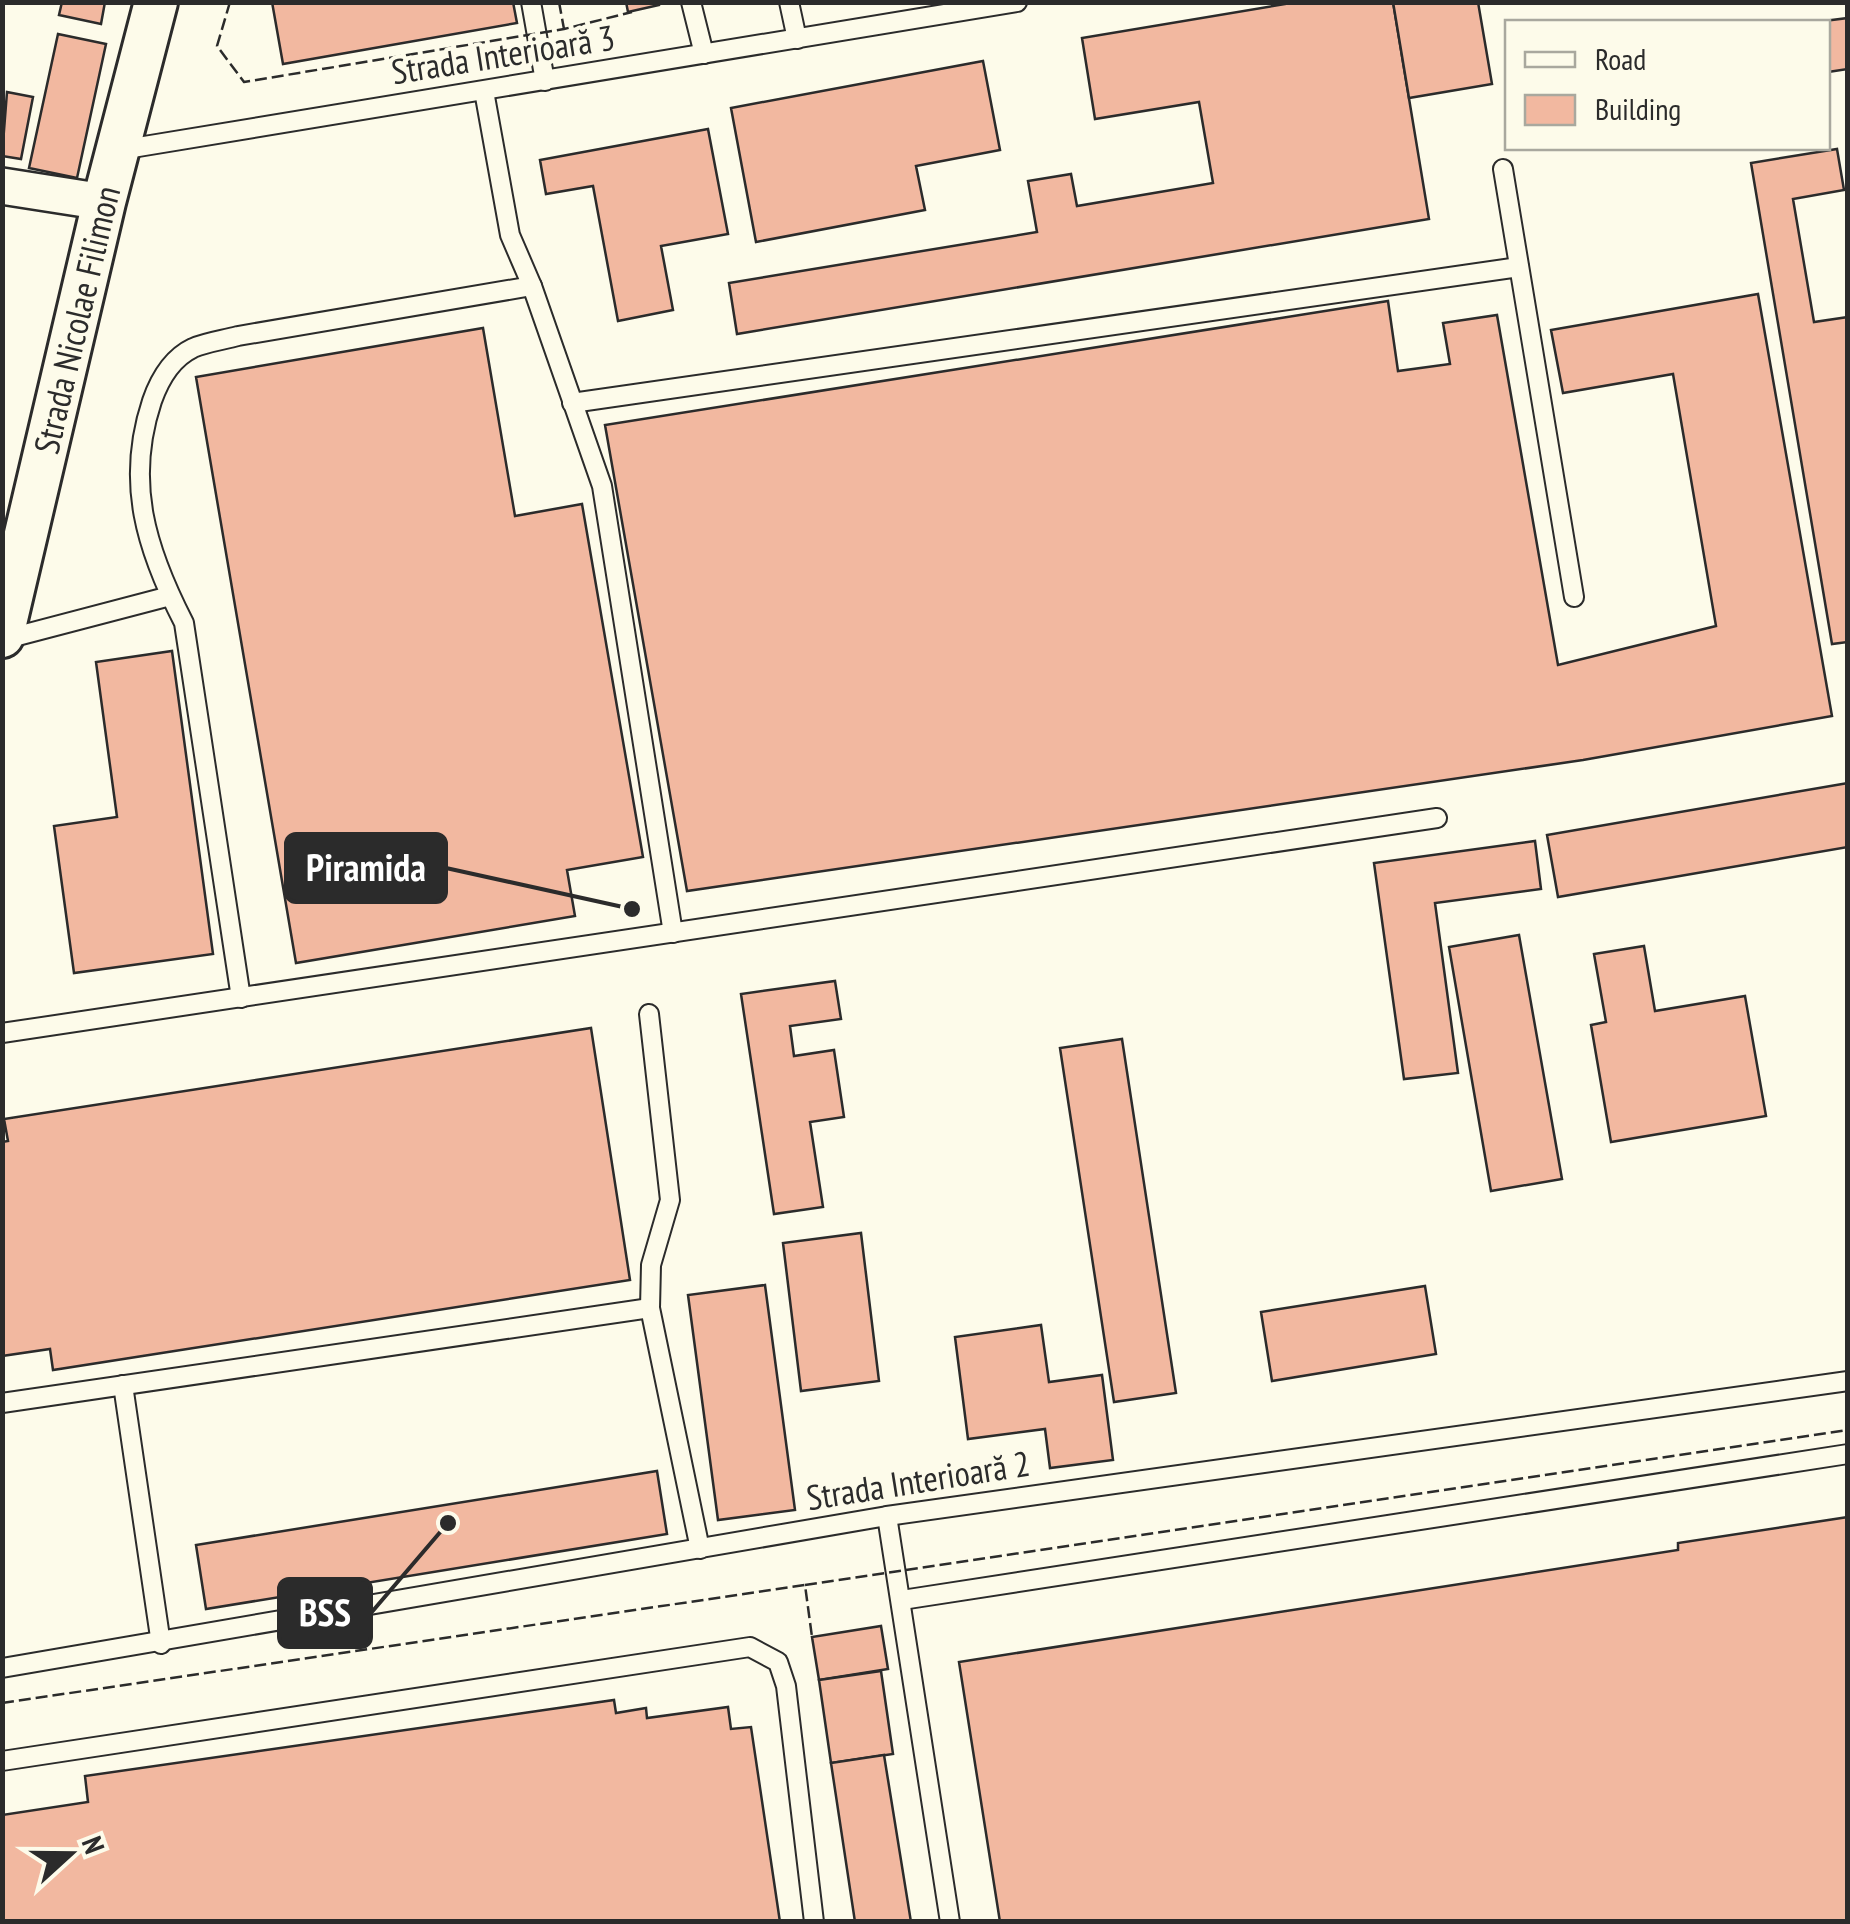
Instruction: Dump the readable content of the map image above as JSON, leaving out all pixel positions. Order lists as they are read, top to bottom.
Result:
{
  "streets": {
    "street": ["Strada Nicolae Filimon"],
    "lane": ["Strada Interioară 3", "Strada Interioară 2"]
  },
  "crossings": [
    ["Strada Interioară 3", "Strada Nicolae Filimon"]
  ],
  "places": ["Piramida", "BSS"],
  "legend": ["Road", "Building"],
  "north": "right"
}
